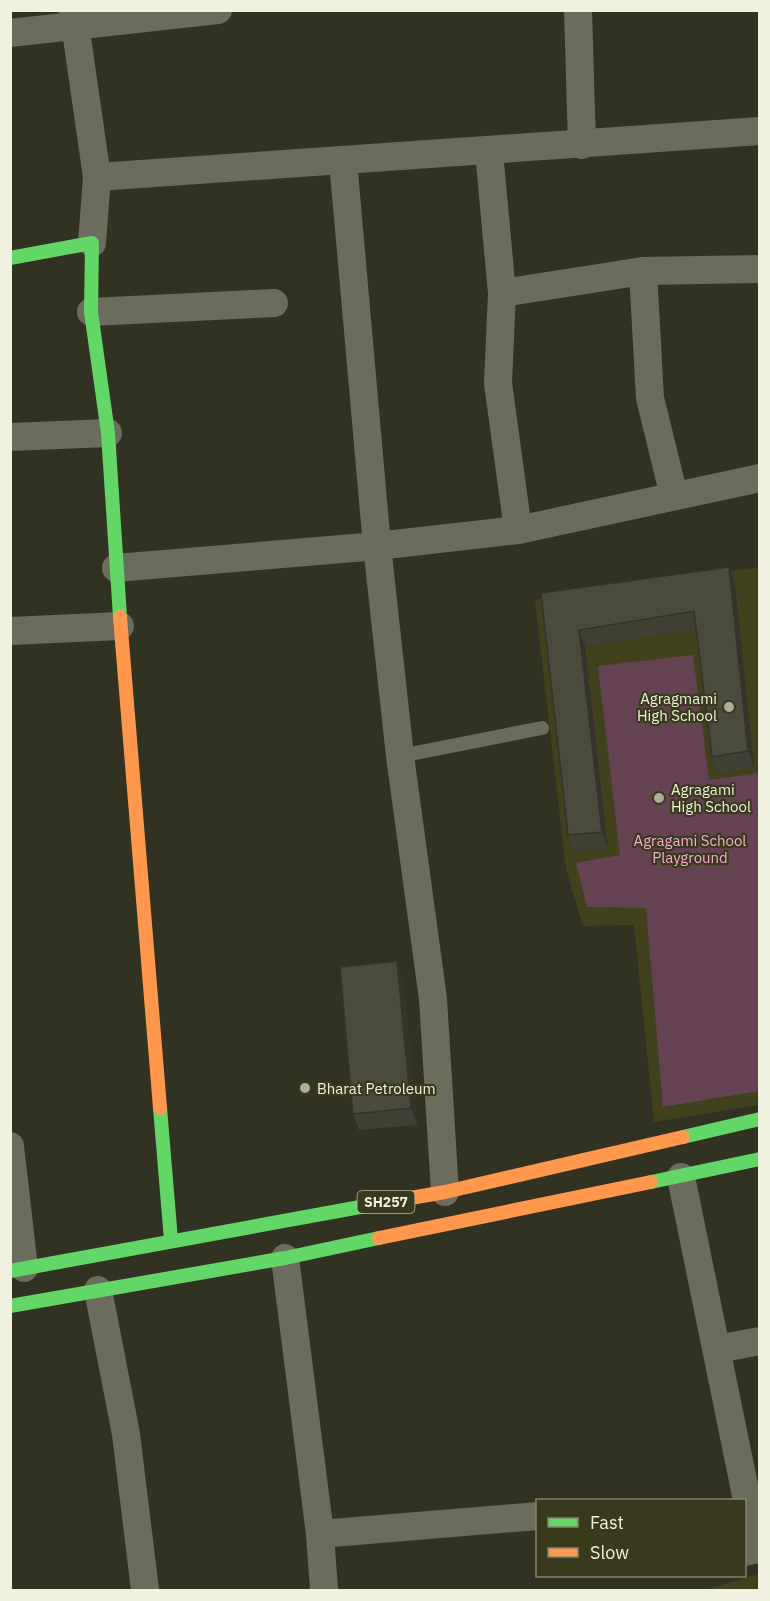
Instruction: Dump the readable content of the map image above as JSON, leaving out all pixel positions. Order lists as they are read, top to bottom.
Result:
{
  "streets": {
    "main road": ["SH257"]
  },
  "parks": ["Agragami School Playground"],
  "places": ["Agragmami High School", "Agragami High School", "Bharat Petroleum"],
  "legend": ["Fast", "Slow"]
}
